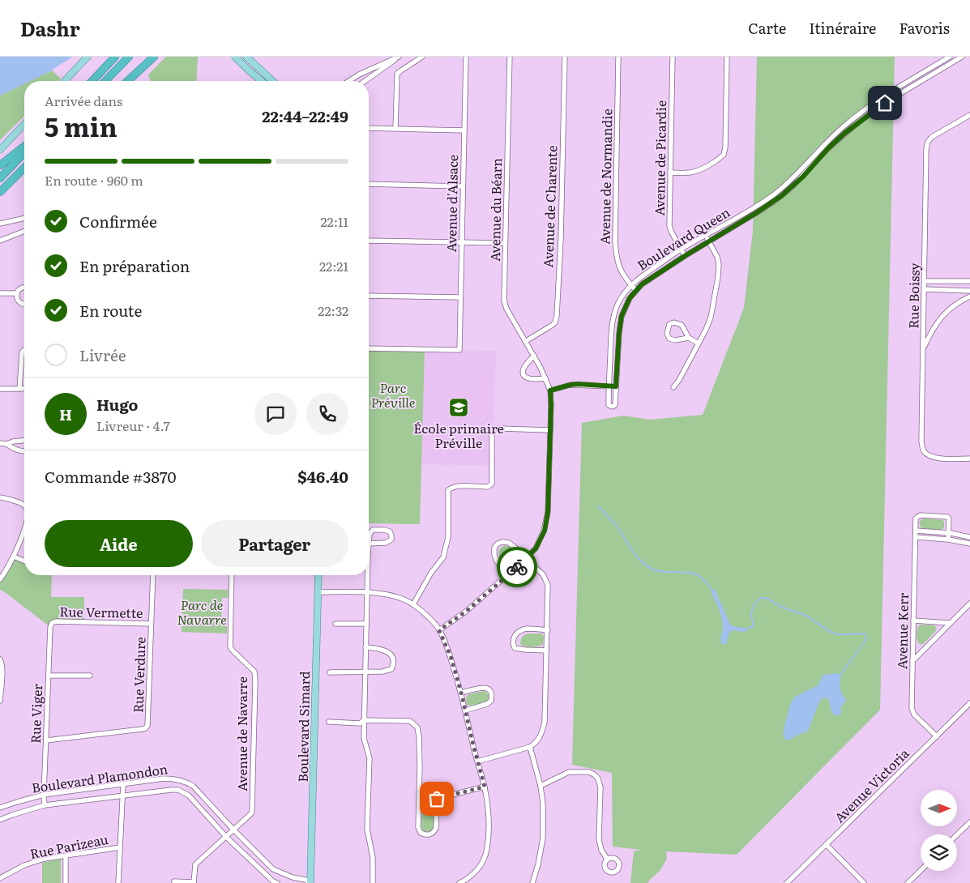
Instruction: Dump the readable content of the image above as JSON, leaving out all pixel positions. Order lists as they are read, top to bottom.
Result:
{
  "streets": {
    "main road": ["Boulevard Simard"],
    "street": [
      "Avenue de Picardie",
      "Avenue de Normandie",
      "Avenue d'Alsace",
      "Avenue de Charente",
      "Avenue du Béarn",
      "Boulevard Queen",
      "Rue Boissy",
      "Rue Vermette",
      "Avenue Kerr",
      "Rue Verdure",
      "Rue Viger",
      "Avenue de Navarre",
      "Boulevard Plamondon",
      "Avenue Victoria",
      "Rue Parizeau"
    ]
  },
  "crossings": [
    ["Avenue de Picardie", "Boulevard Queen"],
    ["Avenue de Normandie", "Boulevard Queen"],
    ["Avenue de Charente", "Avenue du Béarn"],
    ["Rue Vermette", "Rue Verdure"],
    ["Rue Vermette", "Rue Viger"],
    ["Avenue Kerr", "Avenue Victoria"],
    ["Rue Verdure", "Rue Viger"],
    ["Rue Viger", "Boulevard Plamondon"],
    ["Boulevard Simard", "Boulevard Plamondon"],
    ["Avenue de Navarre", "Boulevard Plamondon"]
  ],
  "parks": ["Parc Préville", "Parc de Navarre"],
  "places": {
    "school or university": ["École primaire Préville"]
  },
  "north": "right",
  "page": {
    "header": "Dashr",
    "nav": ["Carte", "Itinéraire", "Favoris"],
    "heading": ["5 min", "Arrivée dans", "22:44–22:49"],
    "panel": [
      "Hugo",
      "Livreur · 4.7",
      "Commande #3870",
      "$46.40"
    ],
    "bar": "En route · 960 m",
    "list": [
      ["Confirmée", "22:11"],
      ["En préparation", "22:21"],
      ["En route", "22:32"],
      "Livrée"
    ],
    "round": "H",
    "buttons": ["Aide", "Partager"]
  }
}
